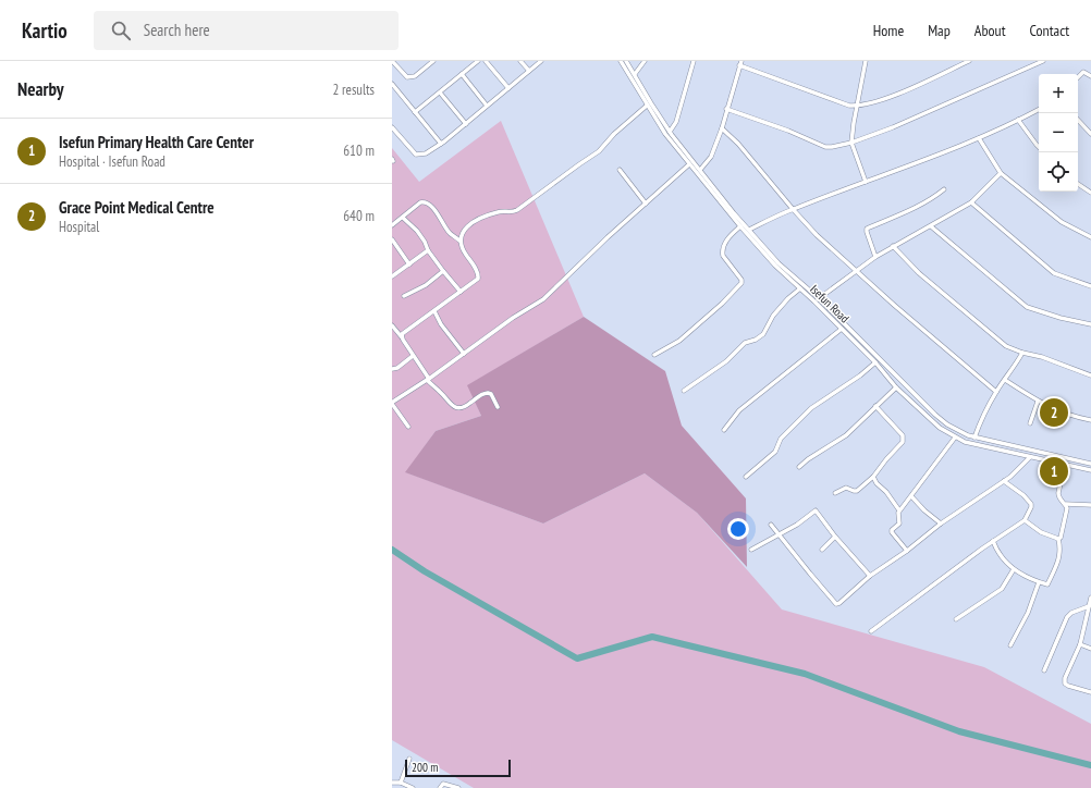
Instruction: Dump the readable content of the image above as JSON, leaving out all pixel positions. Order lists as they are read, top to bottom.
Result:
{
  "streets": {
    "street": ["Isefun Road"]
  },
  "scale_bar": "200 m",
  "page": {
    "header": "Kartio",
    "search": "Search here",
    "nav": [
      "Home",
      "Map",
      "About",
      "Contact"
    ],
    "heading": ["Nearby", "2 results"],
    "map_buttons": ["+", "−"],
    "list": [
      {
        "mark": "1",
        "name": "Isefun Primary Health Care Center",
        "note": "Hospital · Isefun Road",
        "value": "610 m"
      },
      {
        "mark": "2",
        "name": "Grace Point Medical Centre",
        "note": "Hospital",
        "value": "640 m"
      }
    ],
    "pins": ["2", "1"],
    "scale": "200 m"
  }
}
